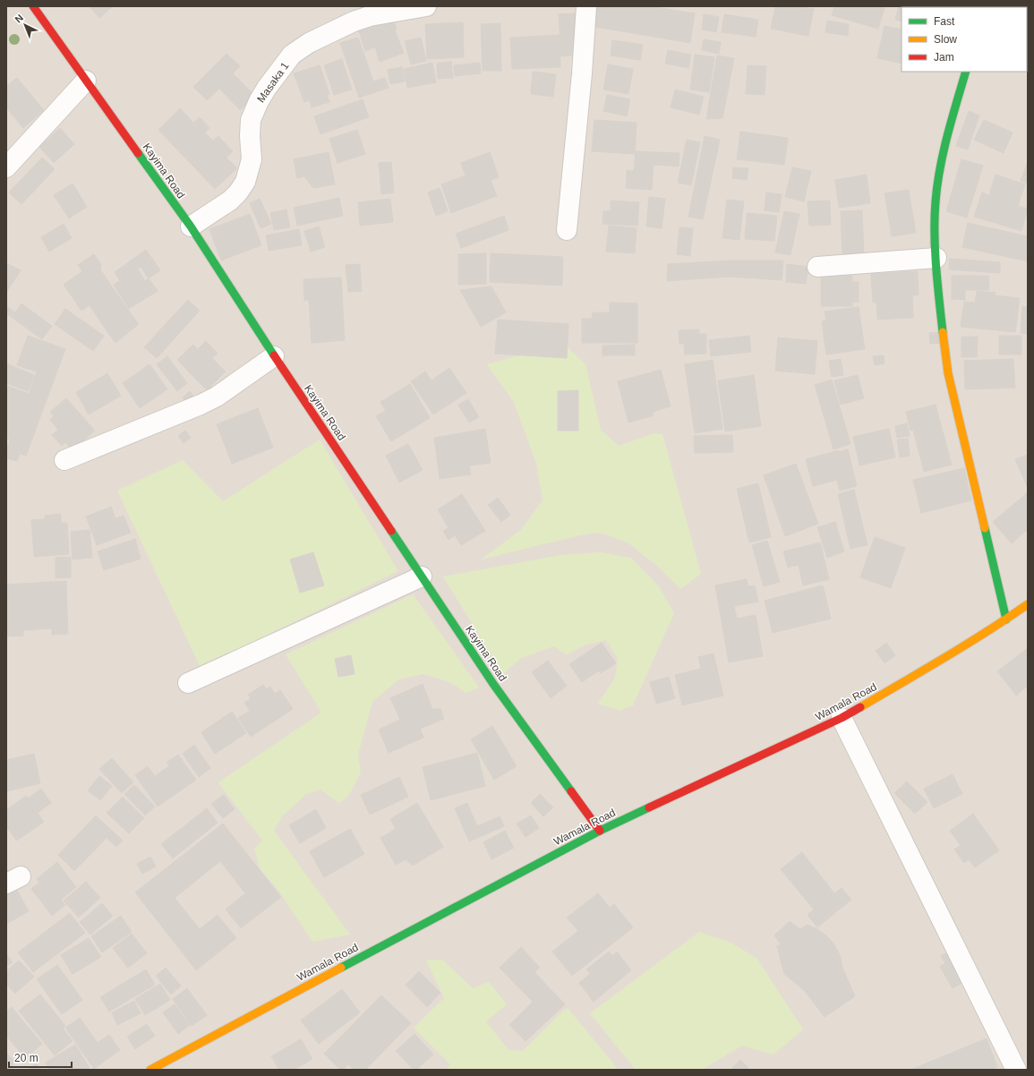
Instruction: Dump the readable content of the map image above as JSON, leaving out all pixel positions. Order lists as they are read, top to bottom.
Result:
{
  "streets": {
    "street": ["Masaka 1", "Kayima Road", "Wamala Road"]
  },
  "crossings": [
    ["Masaka 1", "Kayima Road"],
    ["Kayima Road", "Wamala Road"]
  ],
  "legend": ["Fast", "Slow", "Jam"],
  "scale_bar": "20 m",
  "north": "top left"
}
